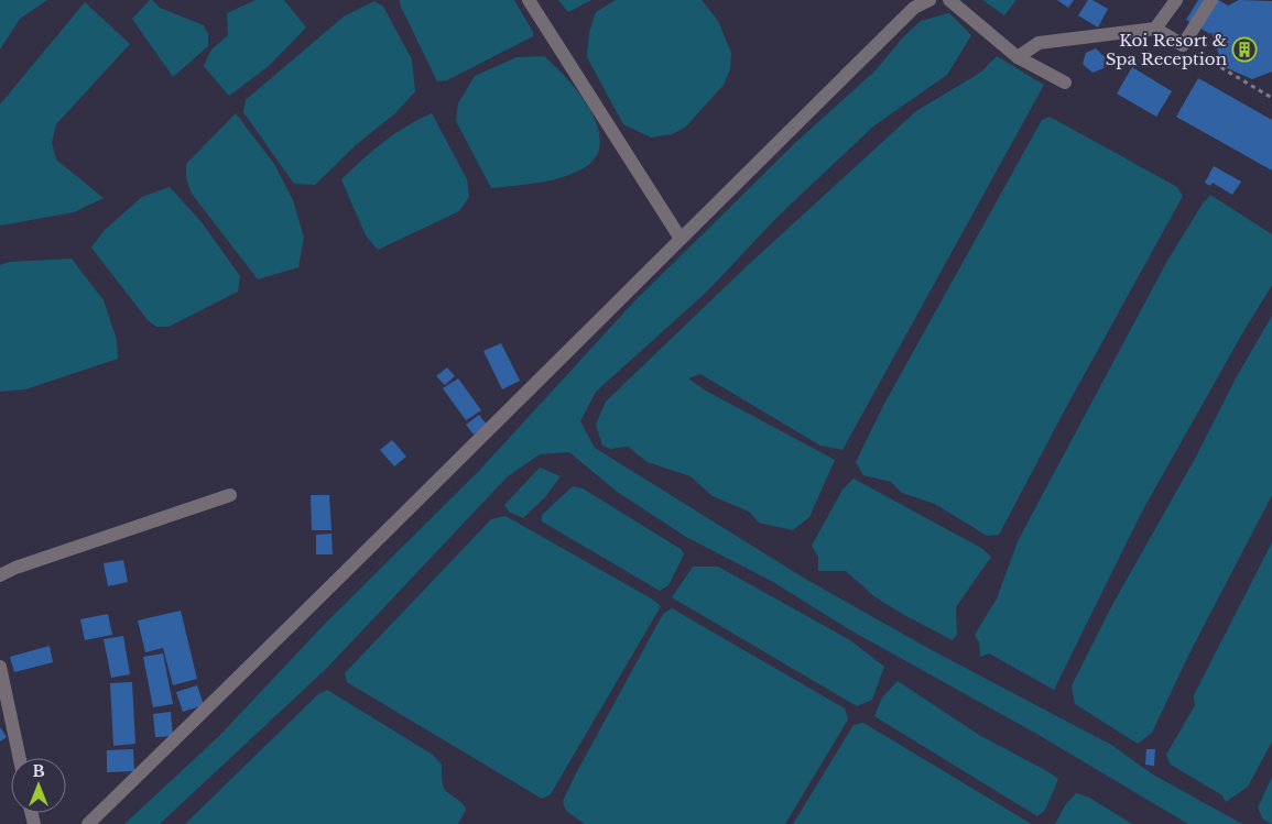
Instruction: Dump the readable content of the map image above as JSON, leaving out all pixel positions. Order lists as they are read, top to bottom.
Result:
{
  "places": {
    "building": ["Koi Resort & Spa Reception"]
  },
  "north": "top"
}
